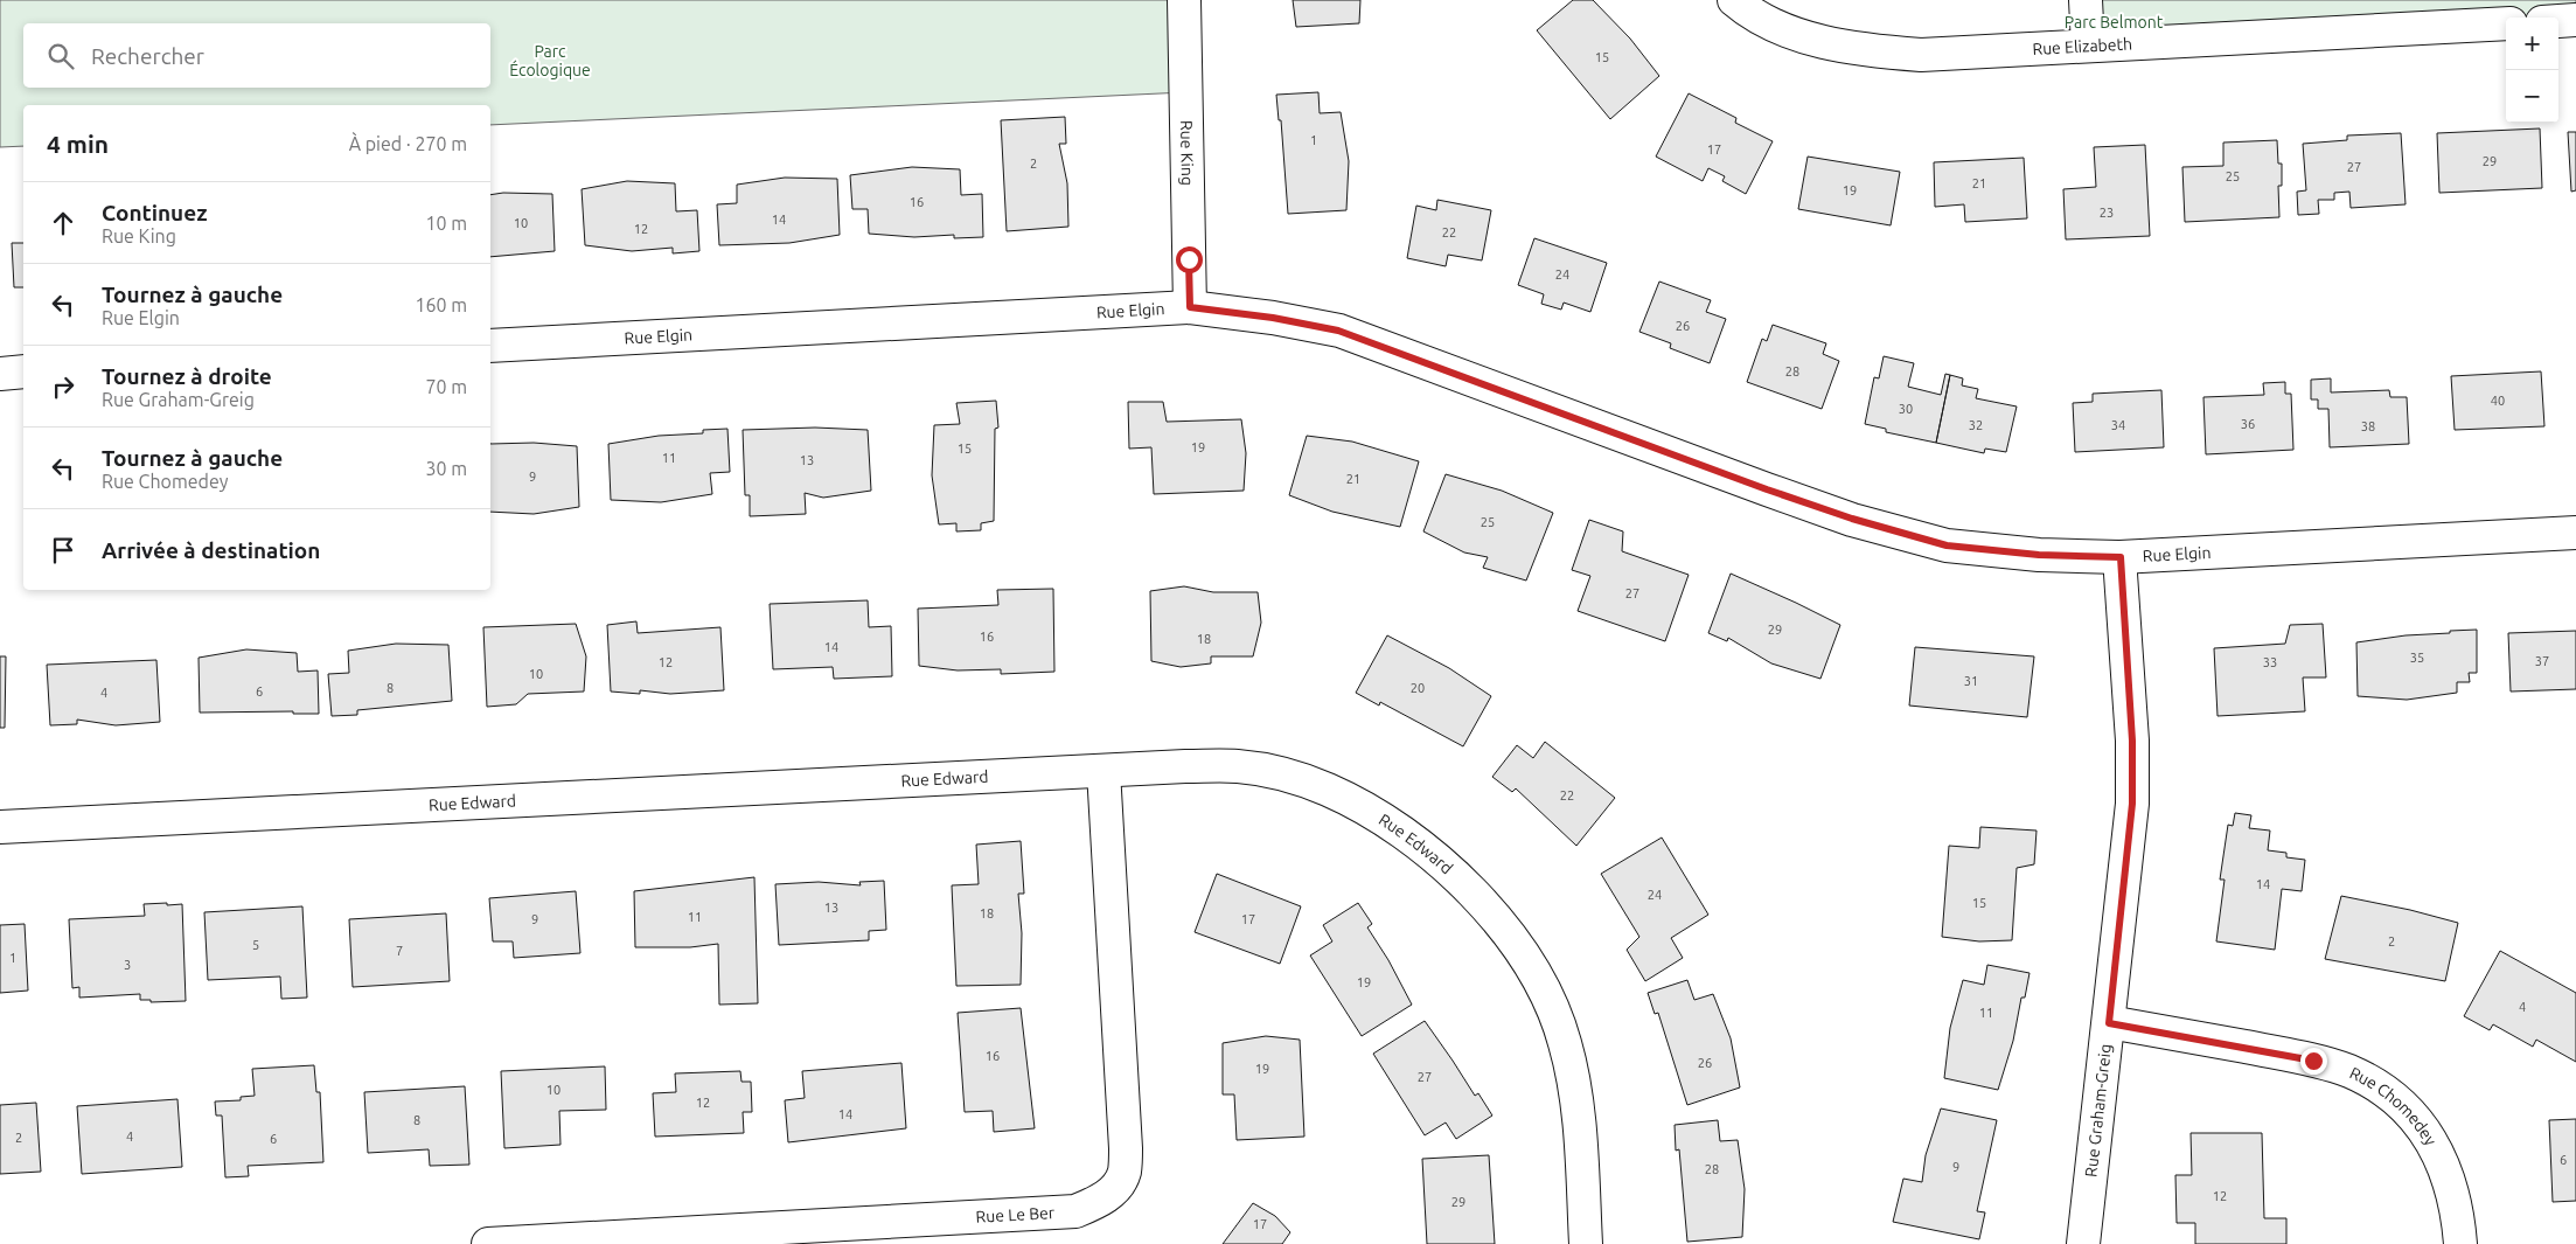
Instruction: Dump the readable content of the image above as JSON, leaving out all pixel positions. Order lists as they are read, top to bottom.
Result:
{
  "streets": {
    "street": [
      "Rue Elizabeth",
      "Rue King",
      "Rue Elgin",
      "Rue Edward",
      "Rue Chomedey",
      "Rue Graham-Greig",
      "Rue Le Ber"
    ]
  },
  "crossings": [
    ["Rue King", "Rue Elgin"],
    ["Rue Elgin", "Rue Graham-Greig"],
    ["Rue Edward", "Rue Le Ber"],
    ["Rue Chomedey", "Rue Graham-Greig"]
  ],
  "parks": ["Parc Belmont", "Parc Écologique"],
  "house_numbers": [
    "15",
    "1",
    "17",
    "29",
    "2",
    "27",
    "25",
    "21",
    "19",
    "16",
    "23",
    "14",
    "10",
    "12",
    "22",
    "24",
    "26",
    "28",
    "40",
    "30",
    "36",
    "32",
    "34",
    "38",
    "19",
    "15",
    "11",
    "13",
    "9",
    "21",
    "25",
    "27",
    "29",
    "16",
    "18",
    "14",
    "35",
    "37",
    "12",
    "33",
    "10",
    "31",
    "8",
    "20",
    "6",
    "4",
    "22",
    "14",
    "24",
    "15",
    "13",
    "18",
    "11",
    "9",
    "17",
    "2",
    "5",
    "7",
    "1",
    "3",
    "19",
    "4",
    "11",
    "16",
    "26",
    "19",
    "27",
    "10",
    "12",
    "14",
    "8",
    "4",
    "2",
    "6",
    "6",
    "9",
    "28",
    "12",
    "29",
    "17"
  ],
  "page": {
    "map_buttons": ["+", "−"],
    "search": "Rechercher",
    "heading": ["4 min", "À pied · 270 m"],
    "list": [
      ["Continuez", "Rue King", "10 m"],
      ["Tournez à gauche", "Rue Elgin", "160 m"],
      ["Tournez à droite", "Rue Graham-Greig", "70 m"],
      ["Tournez à gauche", "Rue Chomedey", "30 m"],
      "Arrivée à destination"
    ]
  }
}
